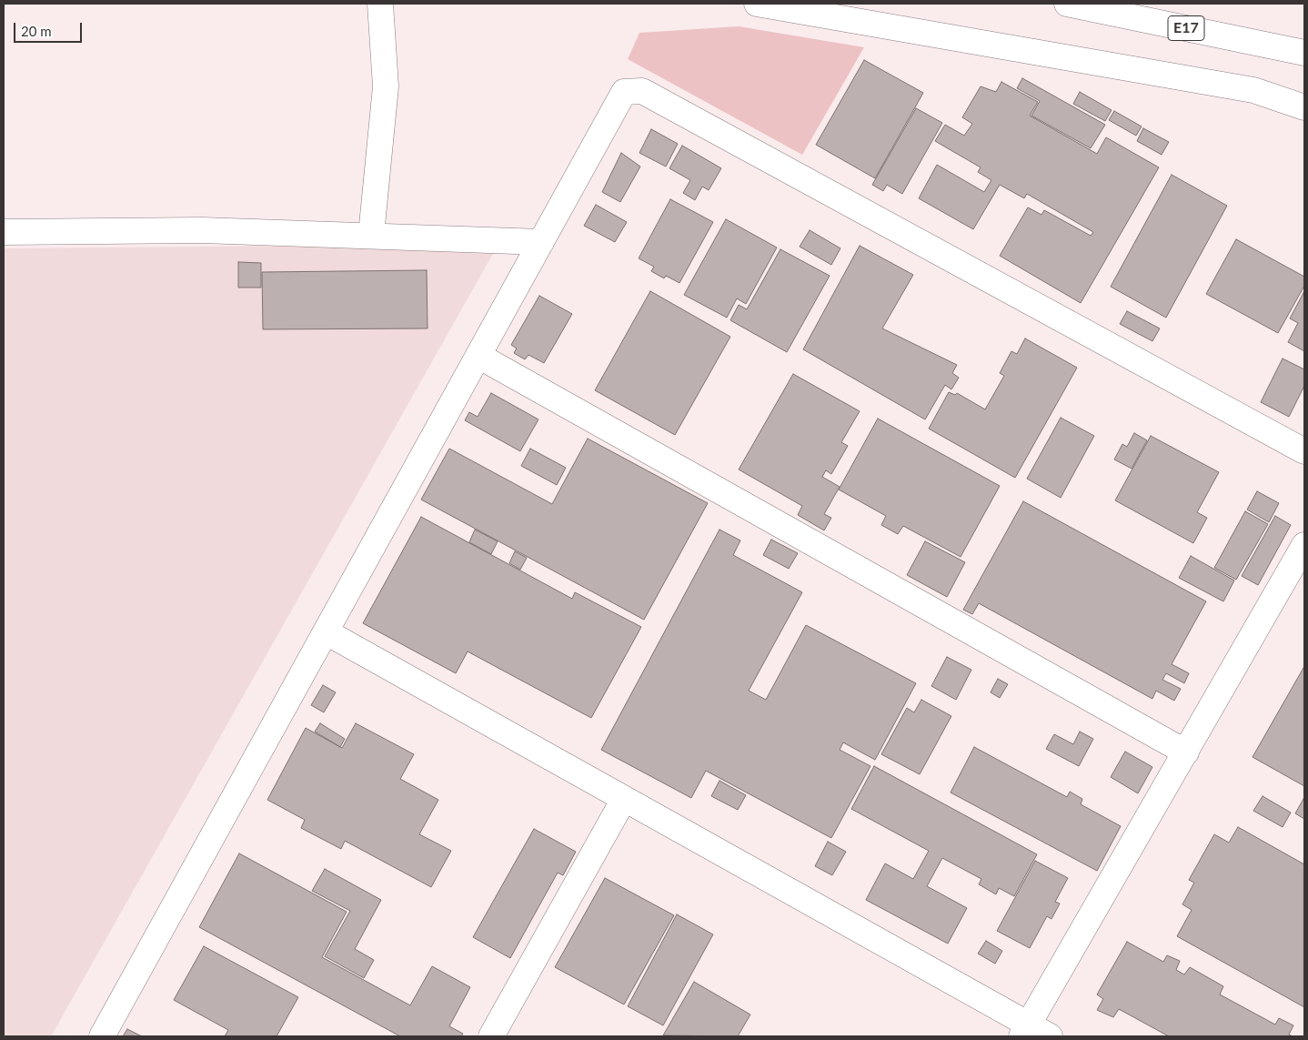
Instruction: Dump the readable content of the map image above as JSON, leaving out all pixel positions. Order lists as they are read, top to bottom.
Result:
{
  "streets": {
    "main road": ["E17"]
  },
  "scale_bar": "20 m"
}
